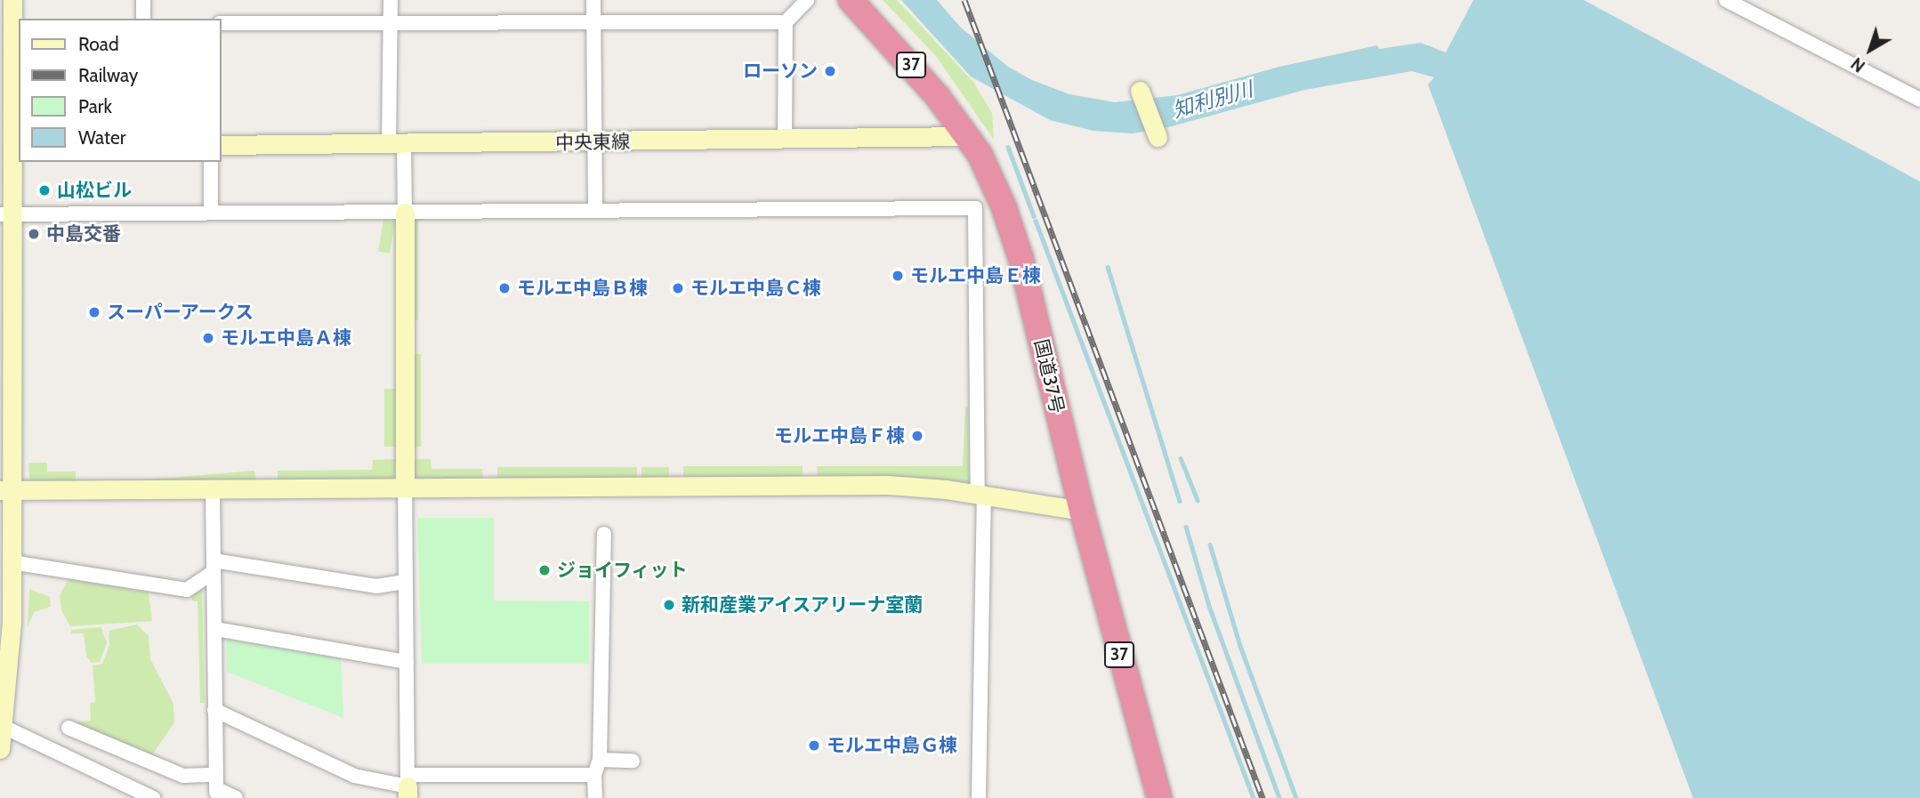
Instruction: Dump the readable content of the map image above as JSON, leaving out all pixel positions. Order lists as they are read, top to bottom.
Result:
{
  "streets": {
    "highway": ["37", "国道37号"],
    "street": ["中央東線"]
  },
  "crossings": [
    ["中央東線", "国道37号"]
  ],
  "water": ["知利別川"],
  "places": [
    "ローソン",
    "山松ビル",
    "中島交番",
    "モルエ中島Ｅ棟",
    "モルエ中島Ｂ棟",
    "モルエ中島Ｃ棟",
    "スーパーアークス",
    "モルエ中島Ａ棟",
    "モルエ中島Ｆ棟",
    "ジョイフィット",
    "新和産業アイスアリーナ室蘭",
    "モルエ中島Ｇ棟"
  ],
  "legend": [
    "Road",
    "Railway",
    "Park",
    "Water"
  ],
  "north": "bottom left"
}
